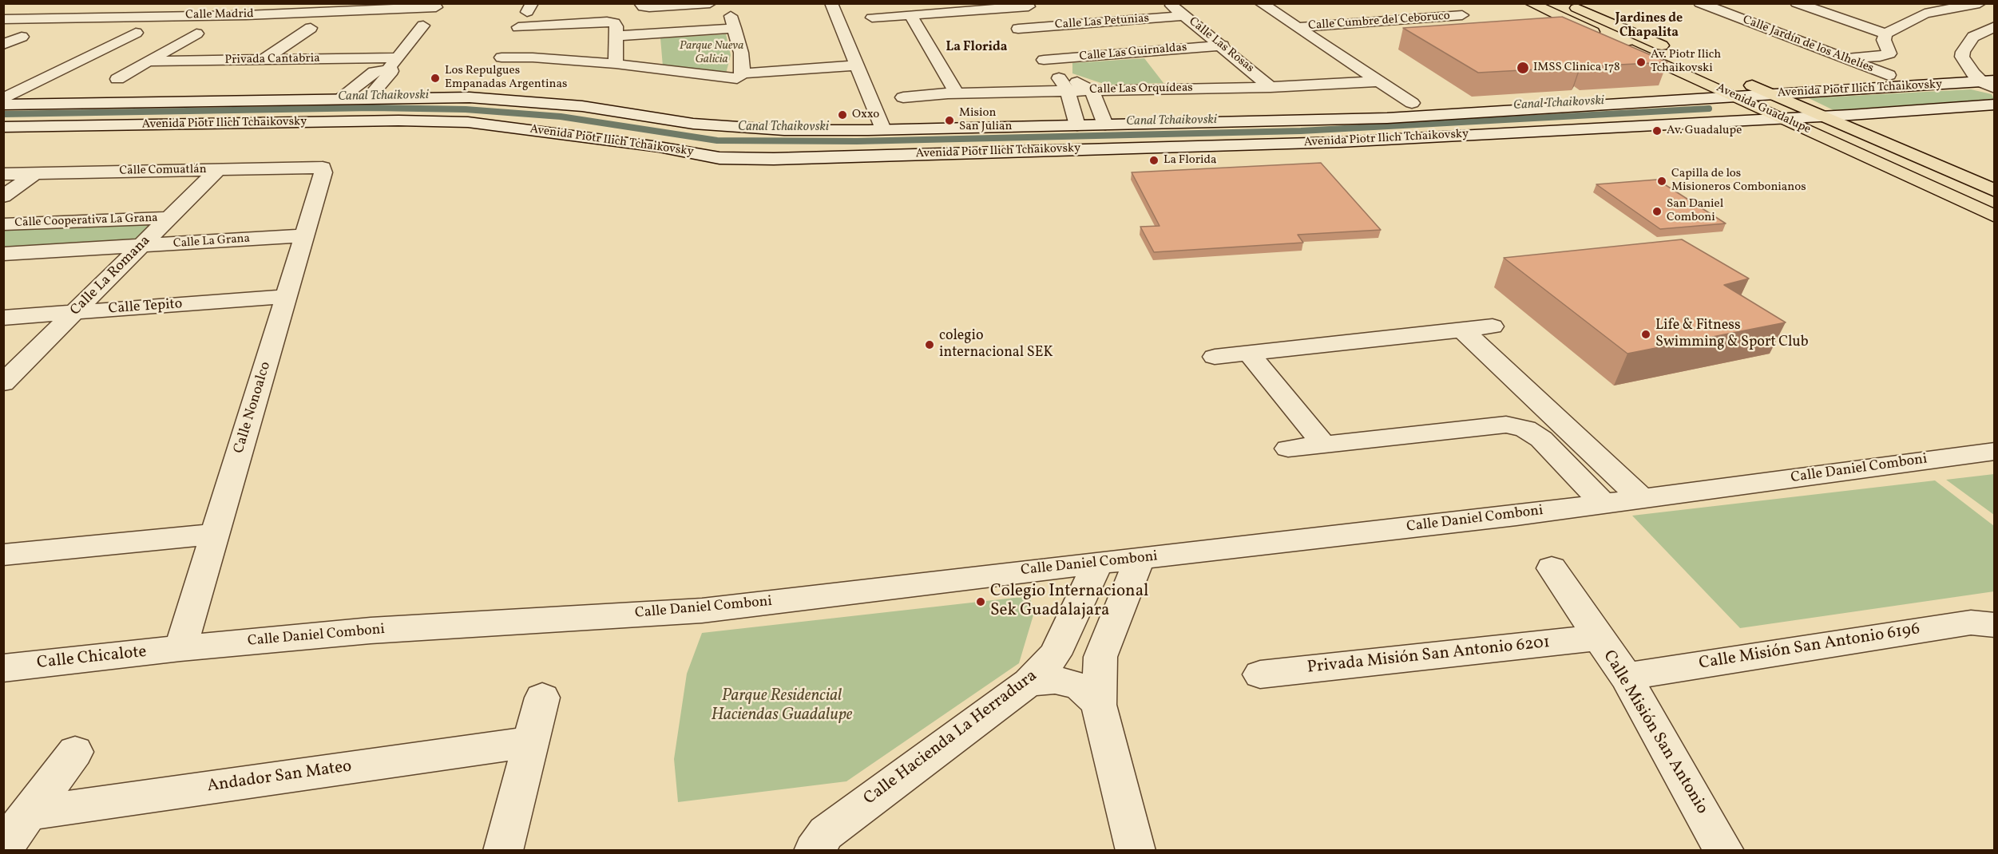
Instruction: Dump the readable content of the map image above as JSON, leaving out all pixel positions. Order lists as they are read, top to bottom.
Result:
{
  "streets": {
    "main road": ["Avenida Guadalupe"],
    "street": [
      "Calle Madrid",
      "Calle Cumbre del Ceboruco",
      "Calle Las Petunias",
      "Calle Jardín de los Alhelíes",
      "Calle Las Rosas",
      "Calle Las Guirnaldas",
      "Privada Cantabria",
      "Calle Las Orquídeas",
      "Avenida Piotr Ilich Tchaikovsky",
      "Calle Comuatlán",
      "Calle Cooperativa La Grana",
      "Calle La Grana",
      "Calle La Romana",
      "Calle Tepito",
      "Calle Nonoalco",
      "Calle Daniel Comboni",
      "Calle Misión San Antonio 6196",
      "Privada Misión San Antonio 6201",
      "Calle Chicalote",
      "Calle Misión San Antonio",
      "Calle Hacienda La Herradura",
      "Andador San Mateo"
    ]
  },
  "crossings": [
    ["Calle Las Petunias", "Calle Las Rosas"],
    ["Calle Las Rosas", "Calle Las Guirnaldas"],
    ["Calle Las Rosas", "Calle Las Orquídeas"],
    ["Avenida Piotr Ilich Tchaikovsky", "Avenida Guadalupe"],
    ["Calle Comuatlán", "Calle La Romana"],
    ["Calle Comuatlán", "Calle Nonoalco"],
    ["Calle Cooperativa La Grana", "Calle La Romana"],
    ["Calle La Grana", "Calle La Romana"],
    ["Calle La Grana", "Calle Nonoalco"],
    ["Calle La Romana", "Calle Tepito"],
    ["Calle Tepito", "Calle Nonoalco"],
    ["Calle Nonoalco", "Calle Daniel Comboni"],
    ["Calle Nonoalco", "Calle Chicalote"],
    ["Calle Daniel Comboni", "Calle Chicalote"],
    ["Calle Daniel Comboni", "Calle Hacienda La Herradura"],
    ["Calle Misión San Antonio 6196", "Calle Misión San Antonio"],
    ["Privada Misión San Antonio 6201", "Calle Misión San Antonio"]
  ],
  "districts": ["Jardines de Chapalita", "La Florida"],
  "water": ["Canal Tchaikovski"],
  "parks": ["Parque Nueva Galicia", "Parque Residencial Haciendas Guadalupe"],
  "places": [
    "Av. Piotr Ilich Tchaikovski",
    "IMSS Clinica 178",
    "Los Repulgues Empanadas Argentinas",
    "Oxxo",
    "Mision San Julian",
    "Av. Guadalupe",
    "La Florida",
    "Capilla de los Misioneros Combonianos",
    "San Daniel Comboni",
    "Life & Fitness Swimming & Sport Club",
    "colegio internacional SEK",
    "Colegio Internacional Sek Guadalajara"
  ]
}
